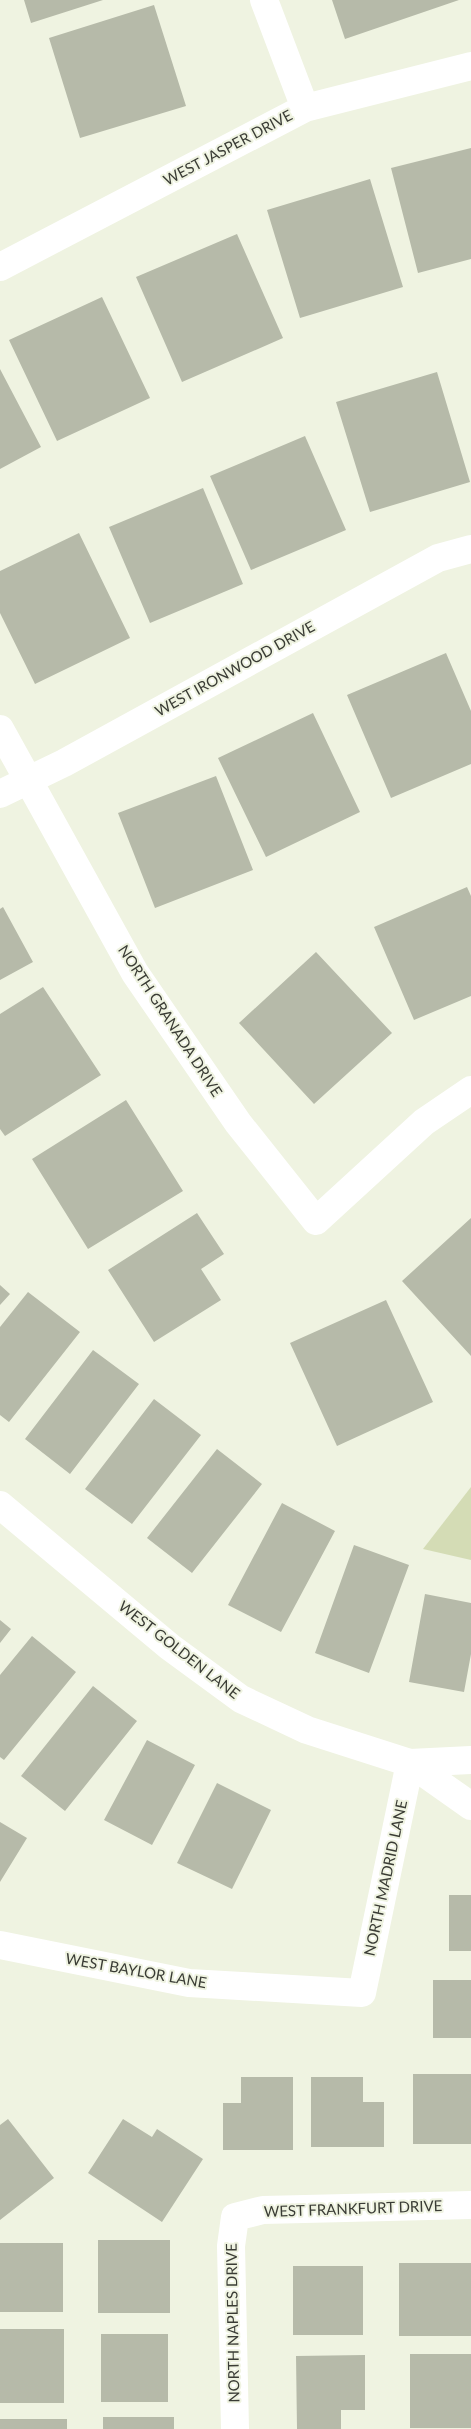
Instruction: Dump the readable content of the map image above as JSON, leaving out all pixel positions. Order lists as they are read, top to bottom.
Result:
{
  "streets": {
    "street": [
      "WEST JASPER DRIVE",
      "WEST IRONWOOD DRIVE",
      "NORTH GRANADA DRIVE",
      "WEST GOLDEN LANE",
      "NORTH MADRID LANE",
      "WEST BAYLOR LANE",
      "WEST FRANKFURT DRIVE",
      "NORTH NAPLES DRIVE"
    ]
  },
  "crossings": [
    ["WEST IRONWOOD DRIVE", "NORTH GRANADA DRIVE"],
    ["WEST GOLDEN LANE", "NORTH MADRID LANE"],
    ["NORTH MADRID LANE", "WEST BAYLOR LANE"],
    ["WEST FRANKFURT DRIVE", "NORTH NAPLES DRIVE"]
  ]
}
